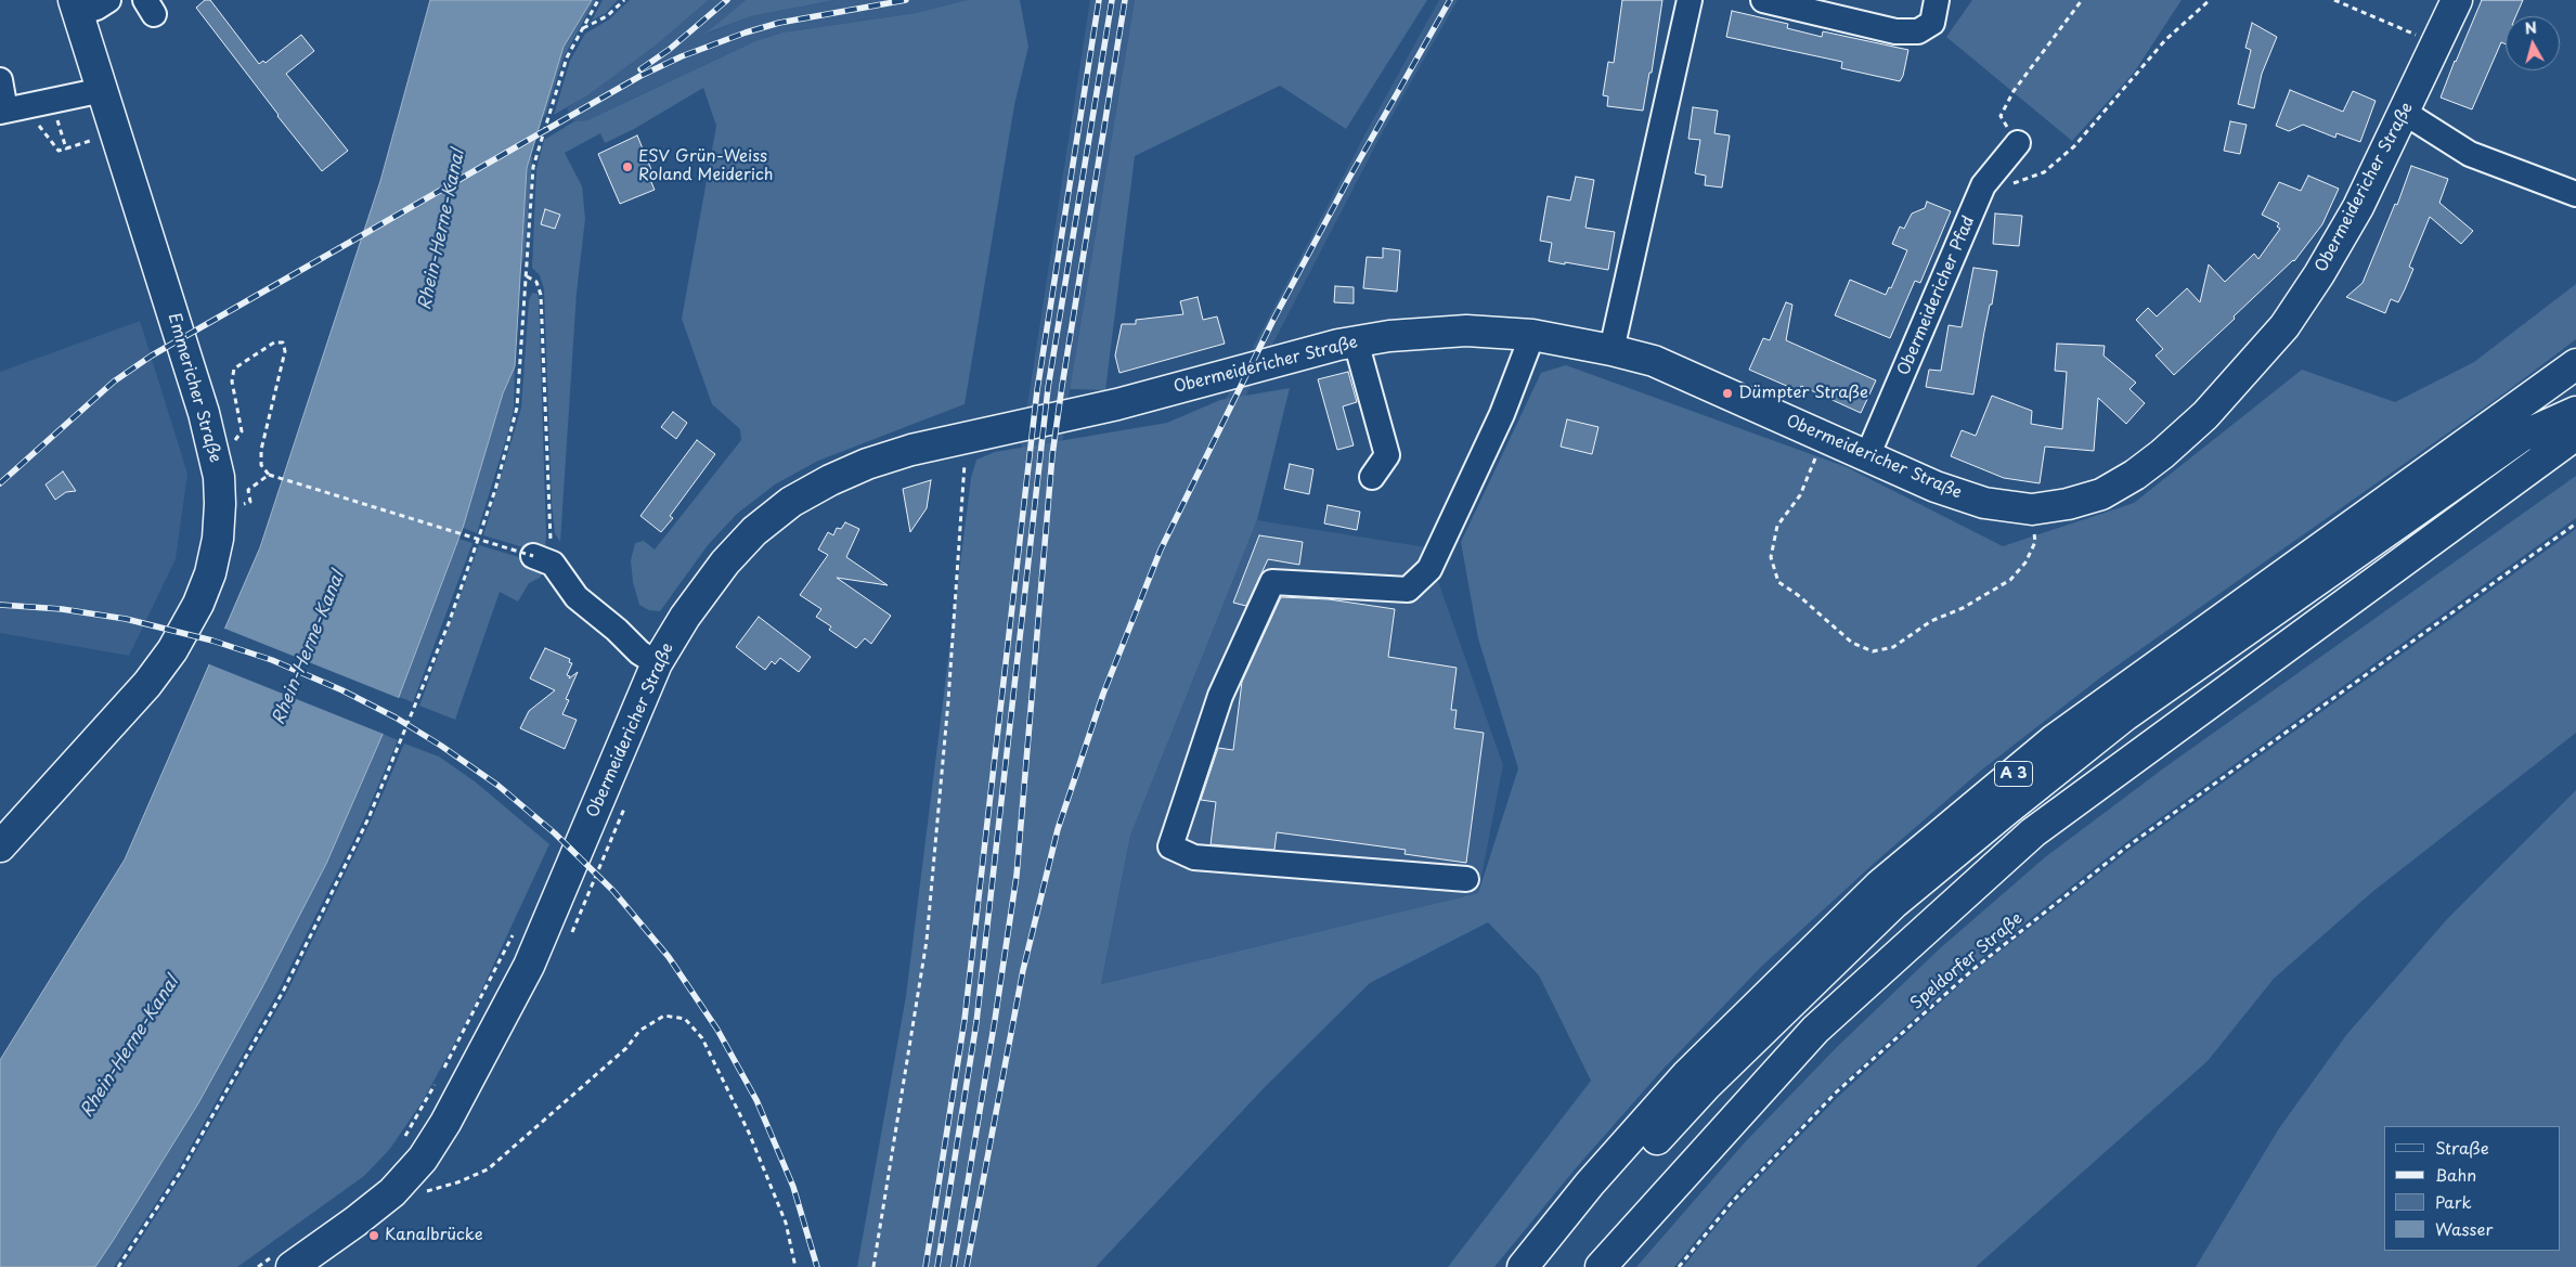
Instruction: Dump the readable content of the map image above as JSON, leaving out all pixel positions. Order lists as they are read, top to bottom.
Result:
{
  "streets": {
    "main road": ["Obermeidericher Straße", "Emmericher Straße", "A 3"],
    "street": ["Obermeidericher Pfad"],
    "path": ["Speldorfer Straße"]
  },
  "crossings": [
    ["Obermeidericher Straße", "Obermeidericher Pfad"]
  ],
  "water": ["Rhein-Herne-Kanal"],
  "places": ["ESV Grün-Weiss Roland Meiderich", "Dümpter Straße", "Kanalbrücke"],
  "legend": [
    "Straße",
    "Bahn",
    "Park",
    "Wasser"
  ],
  "north": "top"
}
